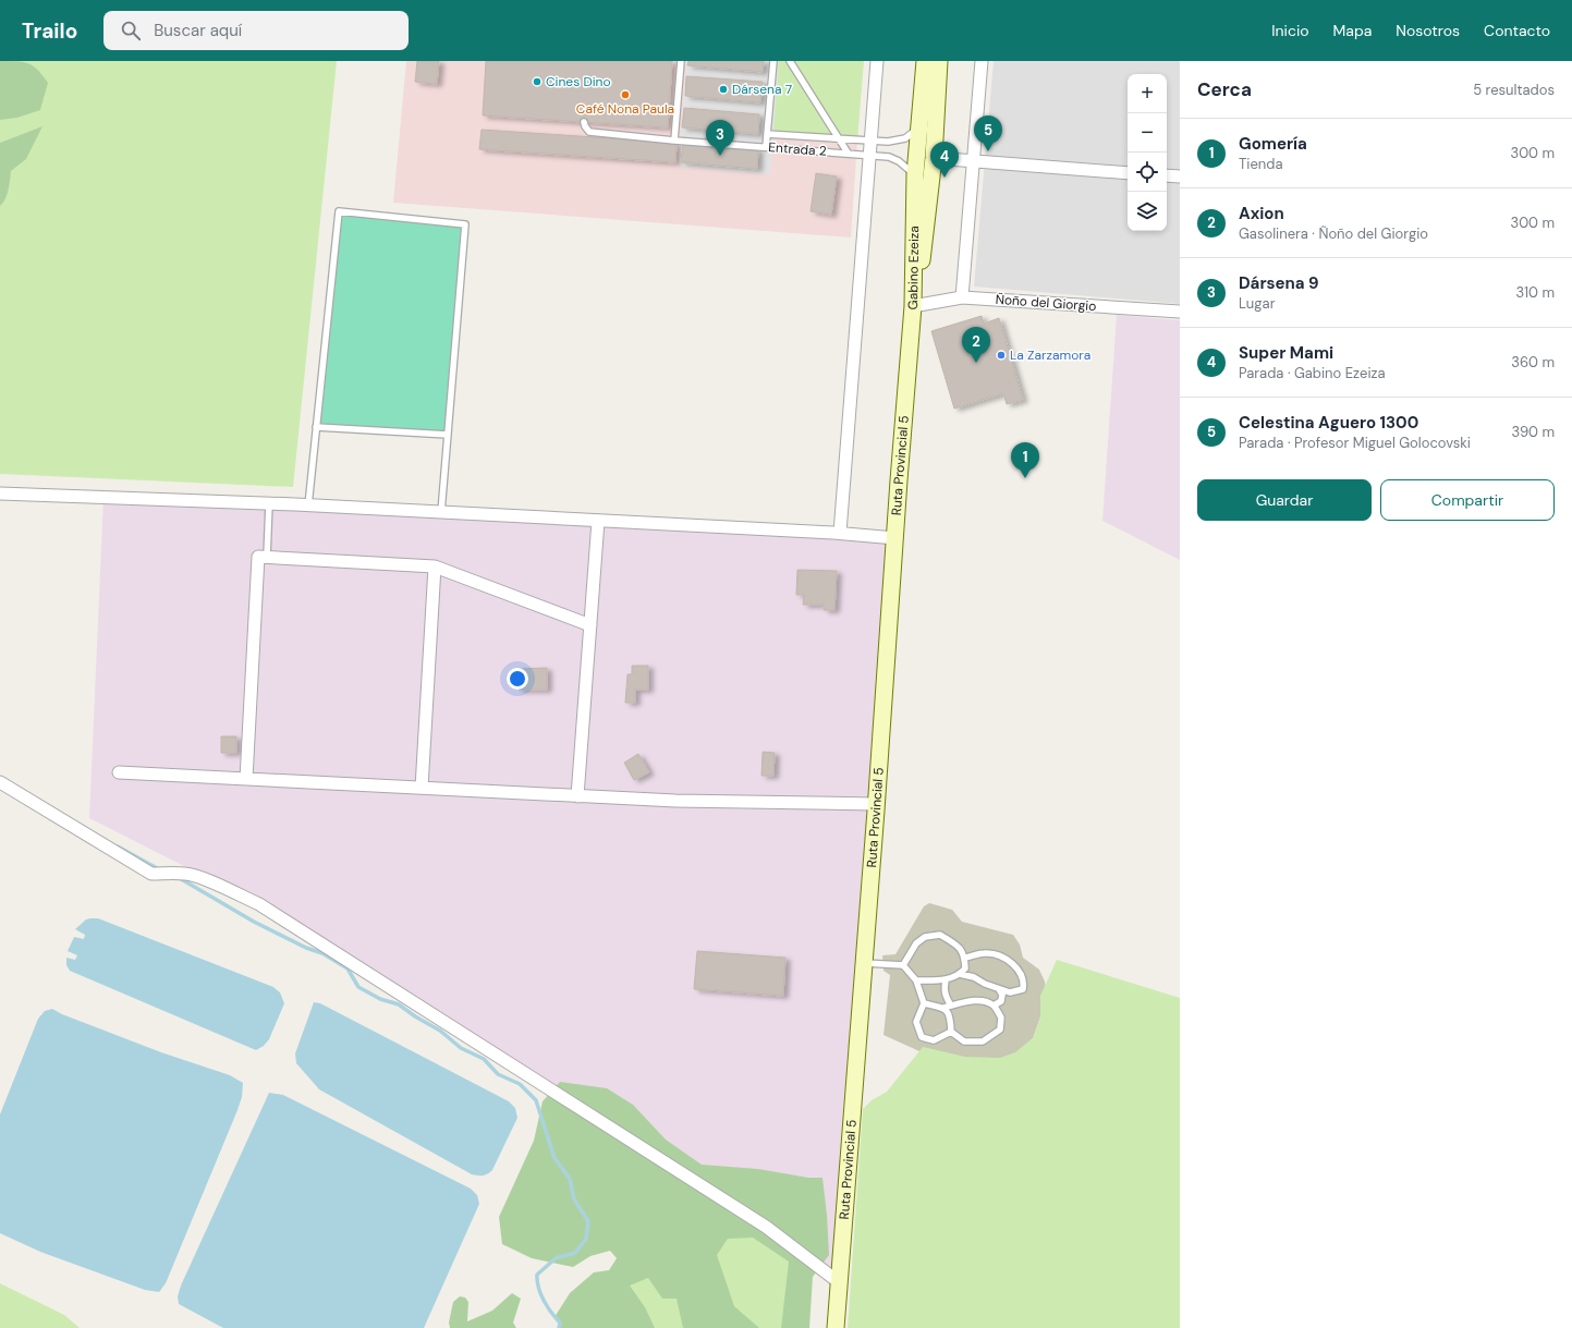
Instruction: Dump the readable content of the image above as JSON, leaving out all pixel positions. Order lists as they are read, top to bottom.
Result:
{
  "streets": {
    "main road": ["Gabino Ezeiza", "Ruta Provincial 5"],
    "street": ["Ñoño del Giorgio"],
    "lane": ["Entrada 2"]
  },
  "crossings": [
    ["Entrada 2", "Gabino Ezeiza"],
    ["Gabino Ezeiza", "Ñoño del Giorgio"],
    ["Gabino Ezeiza", "Ruta Provincial 5"],
    ["Ñoño del Giorgio", "Ruta Provincial 5"]
  ],
  "places": [
    "Cines Dino",
    "Dársena 7",
    "Café Nona Paula",
    "La Zarzamora"
  ],
  "page": {
    "header": "Trailo",
    "search": "Buscar aquí",
    "nav": [
      "Inicio",
      "Mapa",
      "Nosotros",
      "Contacto"
    ],
    "heading": ["Cerca", "5 resultados"],
    "map_buttons": ["+", "−"],
    "pins": [
      "5",
      "3",
      "4",
      "2",
      "1"
    ],
    "list": [
      {
        "mark": "1",
        "name": "Gomería",
        "note": "Tienda",
        "value": "300 m"
      },
      {
        "mark": "2",
        "name": "Axion",
        "note": "Gasolinera · Ñoño del Giorgio",
        "value": "300 m"
      },
      {
        "mark": "3",
        "name": "Dársena 9",
        "note": "Lugar",
        "value": "310 m"
      },
      {
        "mark": "4",
        "name": "Super Mami",
        "note": "Parada · Gabino Ezeiza",
        "value": "360 m"
      },
      {
        "mark": "5",
        "name": "Celestina Aguero 1300",
        "note": "Parada · Profesor Miguel Golocovski",
        "value": "390 m"
      }
    ],
    "buttons": ["Guardar", "Compartir"]
  }
}
